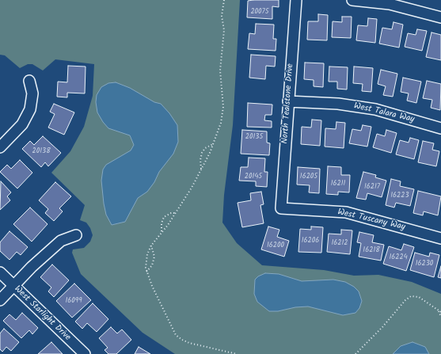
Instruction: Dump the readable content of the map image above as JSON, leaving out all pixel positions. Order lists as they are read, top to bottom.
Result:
{
  "streets": {
    "street": [
      "North Tealstone Drive",
      "West Talara Way",
      "West Tuscany Way",
      "West Starlight Drive"
    ]
  },
  "crossings": [
    ["North Tealstone Drive", "West Talara Way"],
    ["North Tealstone Drive", "West Tuscany Way"]
  ],
  "house_numbers": [
    "20075",
    "20135",
    "20138",
    "20145",
    "16205",
    "16211",
    "16217",
    "16223",
    "16206",
    "16212",
    "16200",
    "16218",
    "16224",
    "16230",
    "16099"
  ]
}
